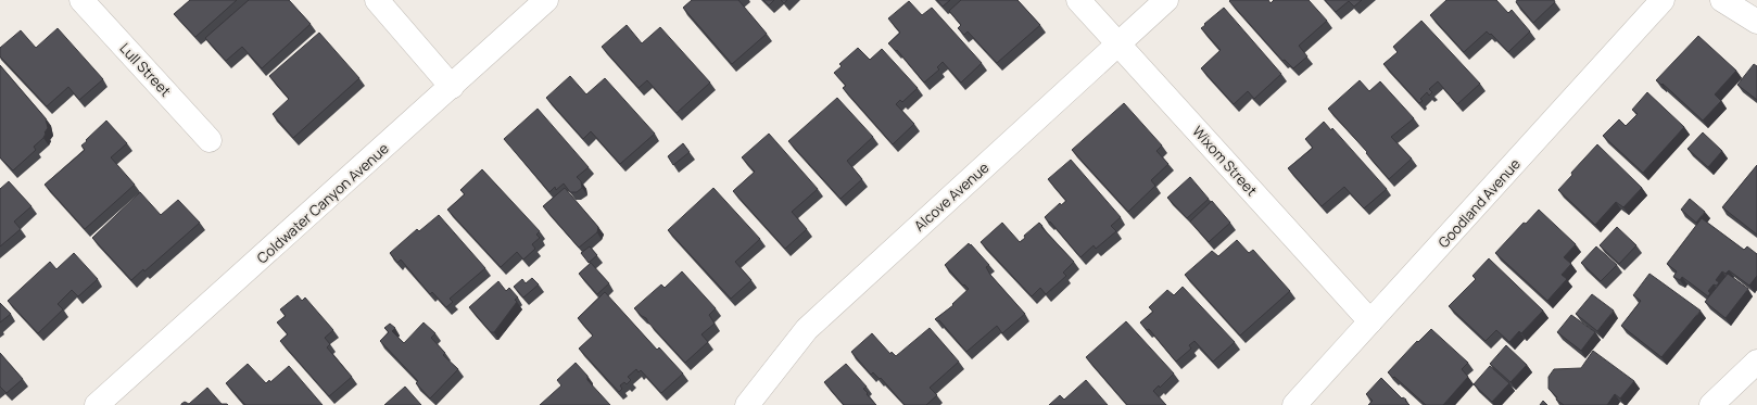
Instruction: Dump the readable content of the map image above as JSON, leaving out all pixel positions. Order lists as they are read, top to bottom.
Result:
{
  "streets": {
    "street": [
      "Lull Street",
      "Wixom Street",
      "Alcove Avenue",
      "Coldwater Canyon Avenue",
      "Goodland Avenue"
    ]
  },
  "crossings": [
    ["Wixom Street", "Alcove Avenue"],
    ["Wixom Street", "Goodland Avenue"]
  ]
}
